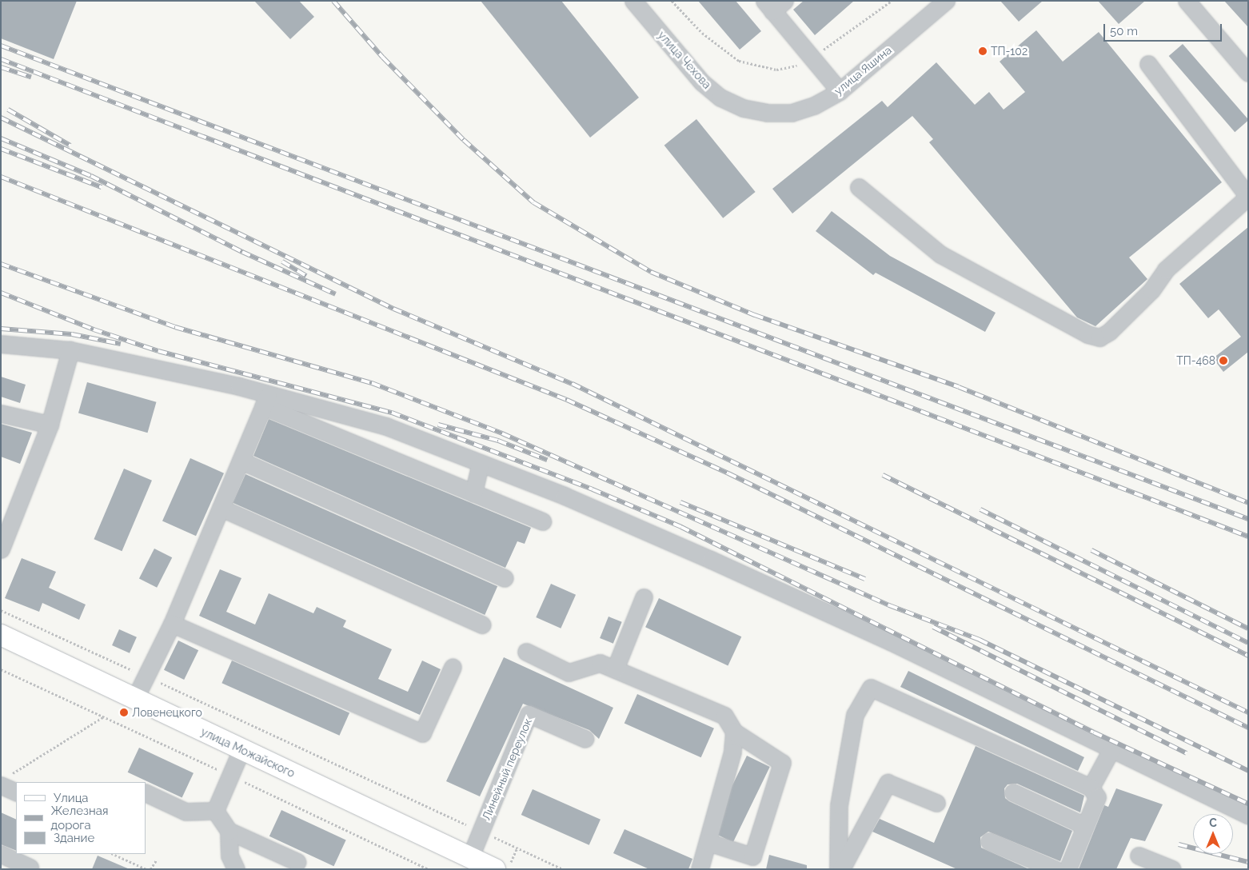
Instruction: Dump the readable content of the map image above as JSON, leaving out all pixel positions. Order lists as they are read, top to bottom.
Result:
{
  "streets": {
    "main road": ["улица Можайского"],
    "street": ["улица Чехова", "улица Яшина", "Линейный переулок"]
  },
  "crossings": [
    ["улица Чехова", "улица Яшина"],
    ["улица Можайского", "Линейный переулок"]
  ],
  "places": ["ТП-102", "ТП-468", "Ловенецкого"],
  "legend": ["Улица", "Железная дорога", "Здание"],
  "scale_bar": "50 m",
  "north": "top"
}
